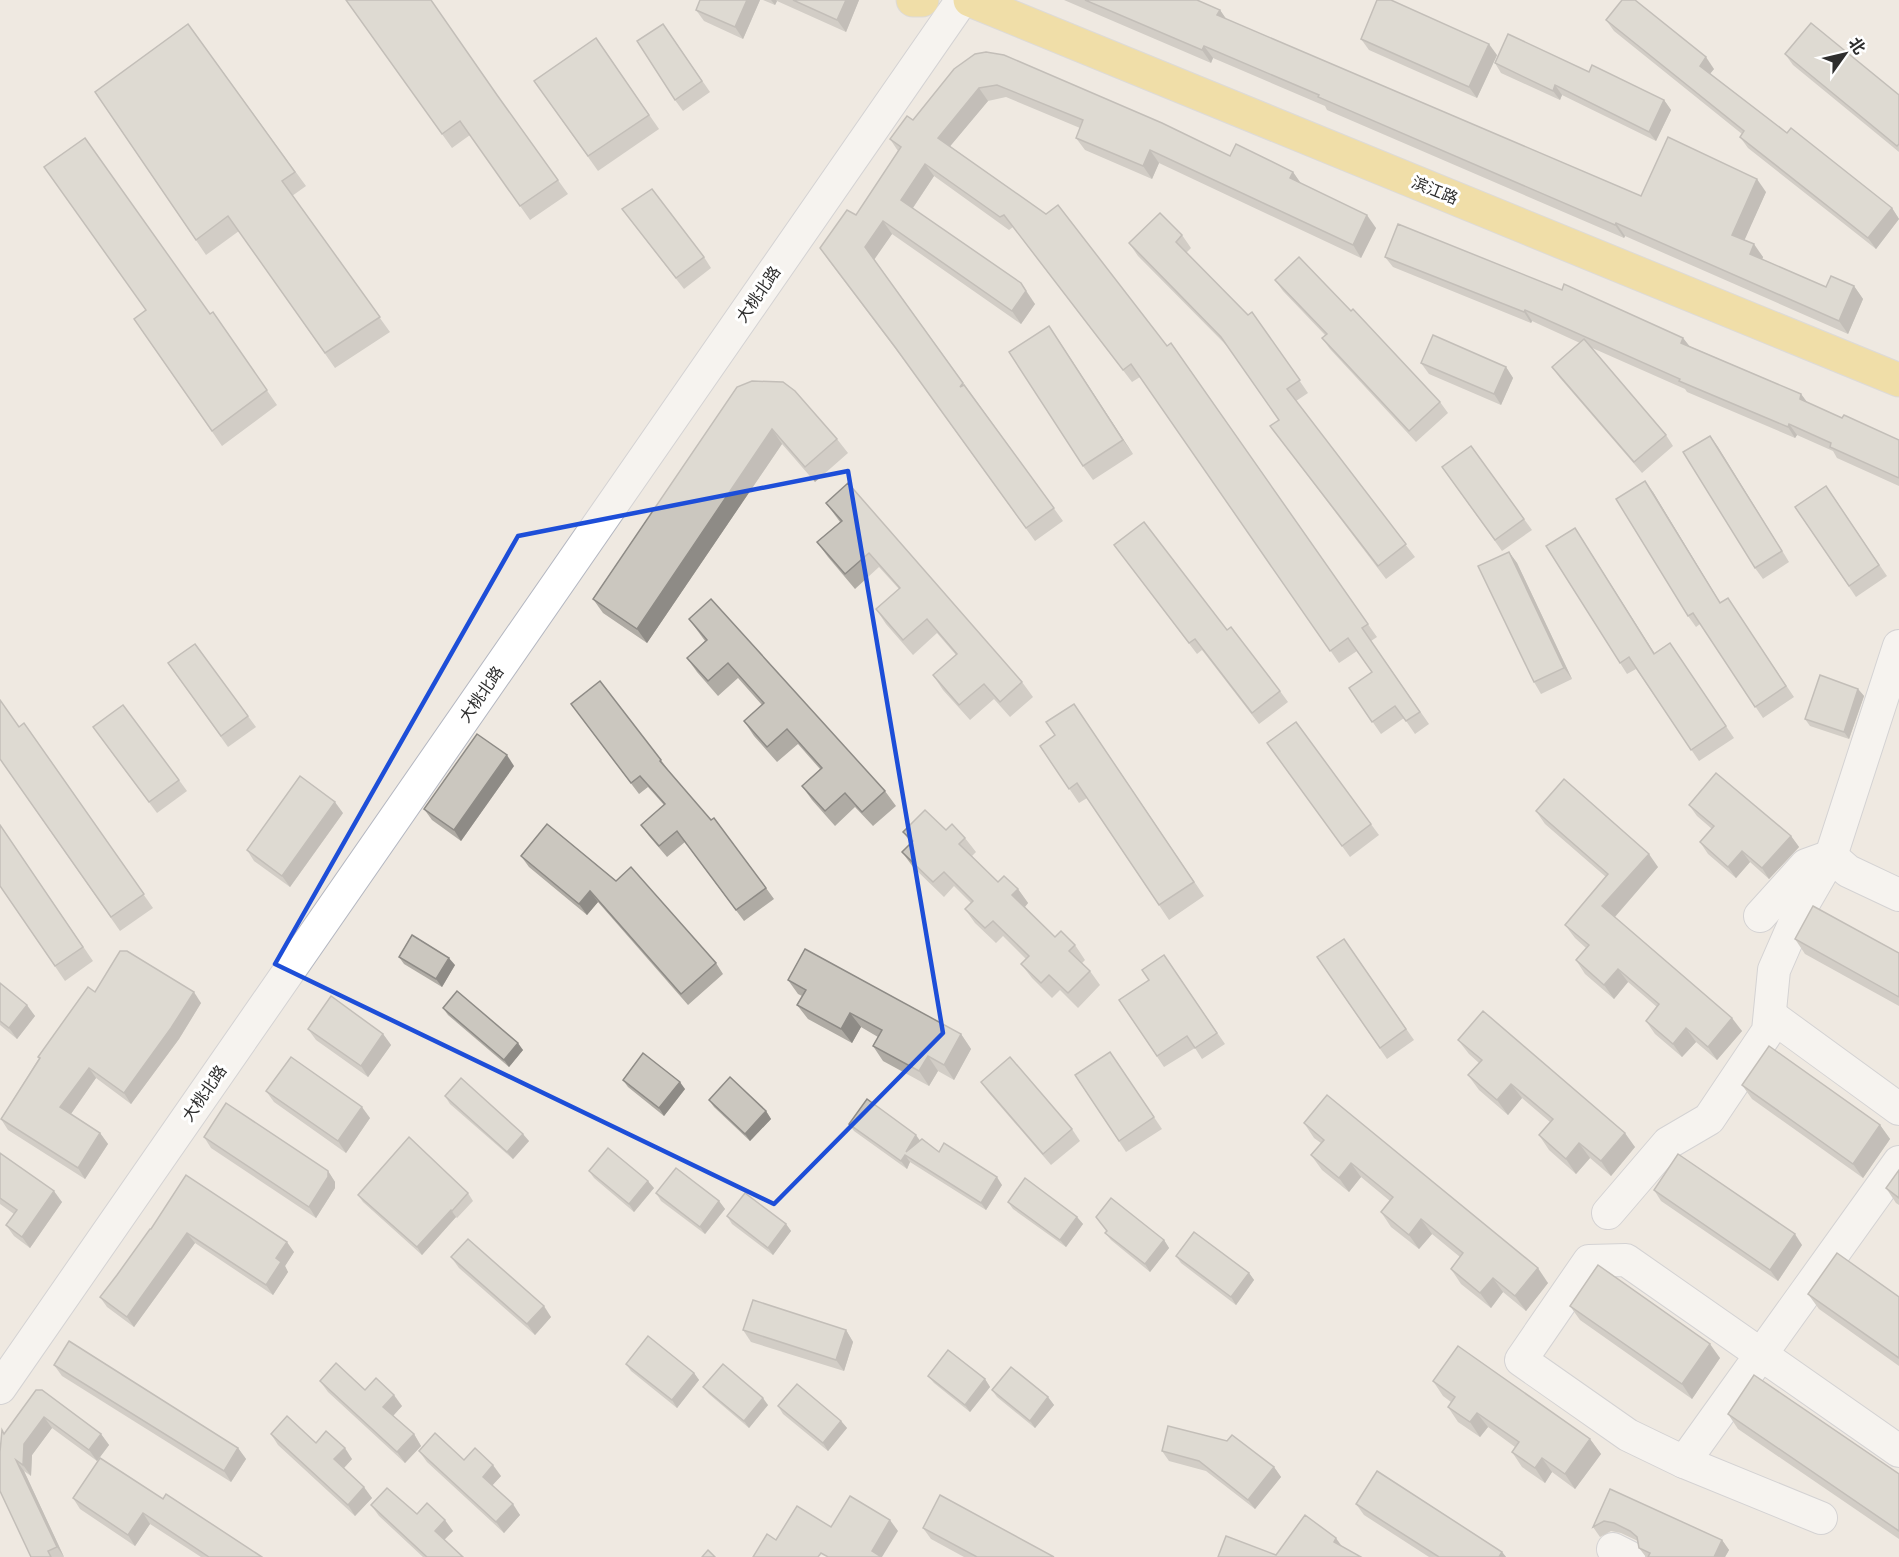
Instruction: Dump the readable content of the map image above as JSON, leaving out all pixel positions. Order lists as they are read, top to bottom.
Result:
{
  "streets": {
    "main road": ["滨江路"],
    "street": ["大桃北路"]
  },
  "north": "top right"
}
